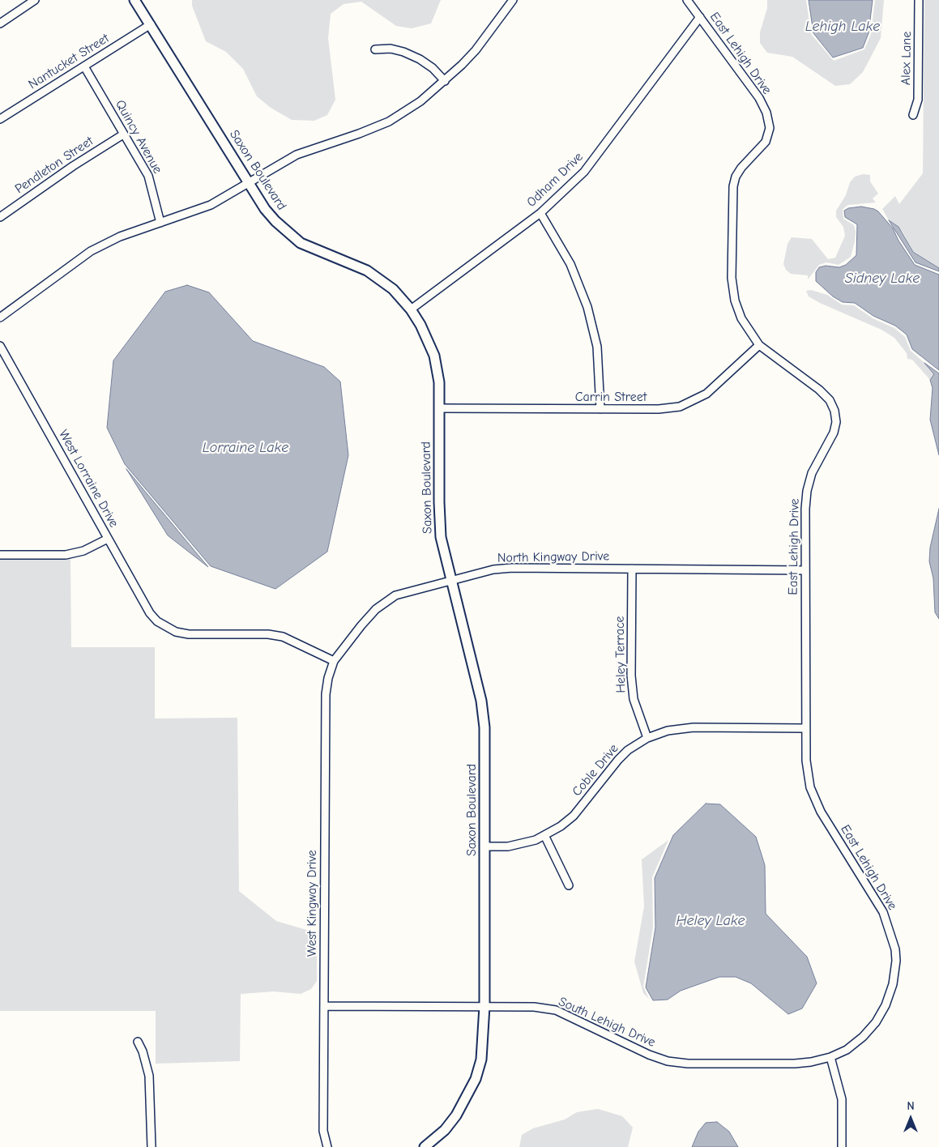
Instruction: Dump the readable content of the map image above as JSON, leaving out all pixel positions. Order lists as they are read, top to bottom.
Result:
{
  "streets": {
    "main road": ["Saxon Boulevard"],
    "street": [
      "East Lehigh Drive",
      "Alex Lane",
      "Nantucket Street",
      "Quincy Avenue",
      "Pendleton Street",
      "Odham Drive",
      "Carrin Street",
      "West Lorraine Drive",
      "North Kingway Drive",
      "Heley Terrace",
      "Coble Drive",
      "West Kingway Drive",
      "South Lehigh Drive"
    ]
  },
  "crossings": [
    ["East Lehigh Drive", "Odham Drive"],
    ["East Lehigh Drive", "Carrin Street"],
    ["East Lehigh Drive", "North Kingway Drive"],
    ["East Lehigh Drive", "Coble Drive"],
    ["East Lehigh Drive", "South Lehigh Drive"],
    ["Nantucket Street", "Quincy Avenue"],
    ["Nantucket Street", "Saxon Boulevard"],
    ["Quincy Avenue", "Pendleton Street"],
    ["Saxon Boulevard", "Odham Drive"],
    ["Saxon Boulevard", "Carrin Street"],
    ["Saxon Boulevard", "North Kingway Drive"],
    ["Saxon Boulevard", "Coble Drive"],
    ["Saxon Boulevard", "South Lehigh Drive"],
    ["West Lorraine Drive", "North Kingway Drive"],
    ["West Lorraine Drive", "West Kingway Drive"],
    ["North Kingway Drive", "Heley Terrace"],
    ["North Kingway Drive", "West Kingway Drive"],
    ["Heley Terrace", "Coble Drive"],
    ["West Kingway Drive", "South Lehigh Drive"]
  ],
  "water": [
    "Lehigh Lake",
    "Sidney Lake",
    "Lorraine Lake",
    "Heley Lake"
  ],
  "north": "top"
}
